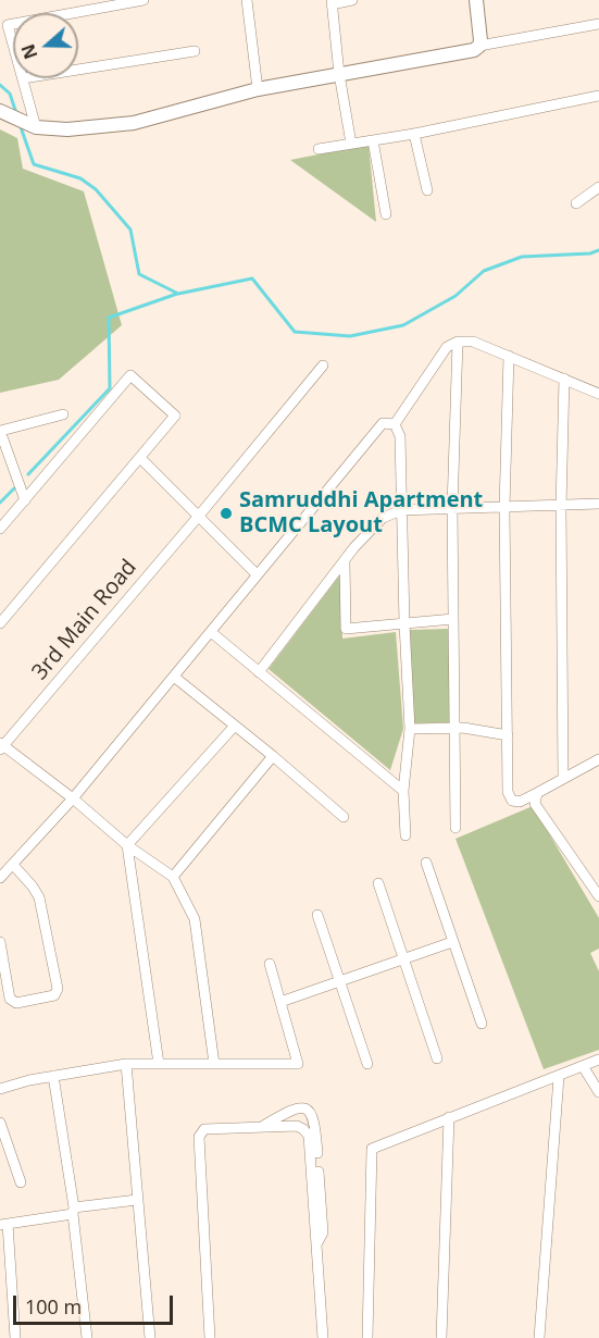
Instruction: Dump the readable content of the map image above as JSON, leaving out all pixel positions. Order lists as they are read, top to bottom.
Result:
{
  "streets": {
    "street": ["3rd Main Road"]
  },
  "places": ["Samruddhi Apartment BCMC Layout"],
  "scale_bar": "100 m",
  "north": "left"
}
